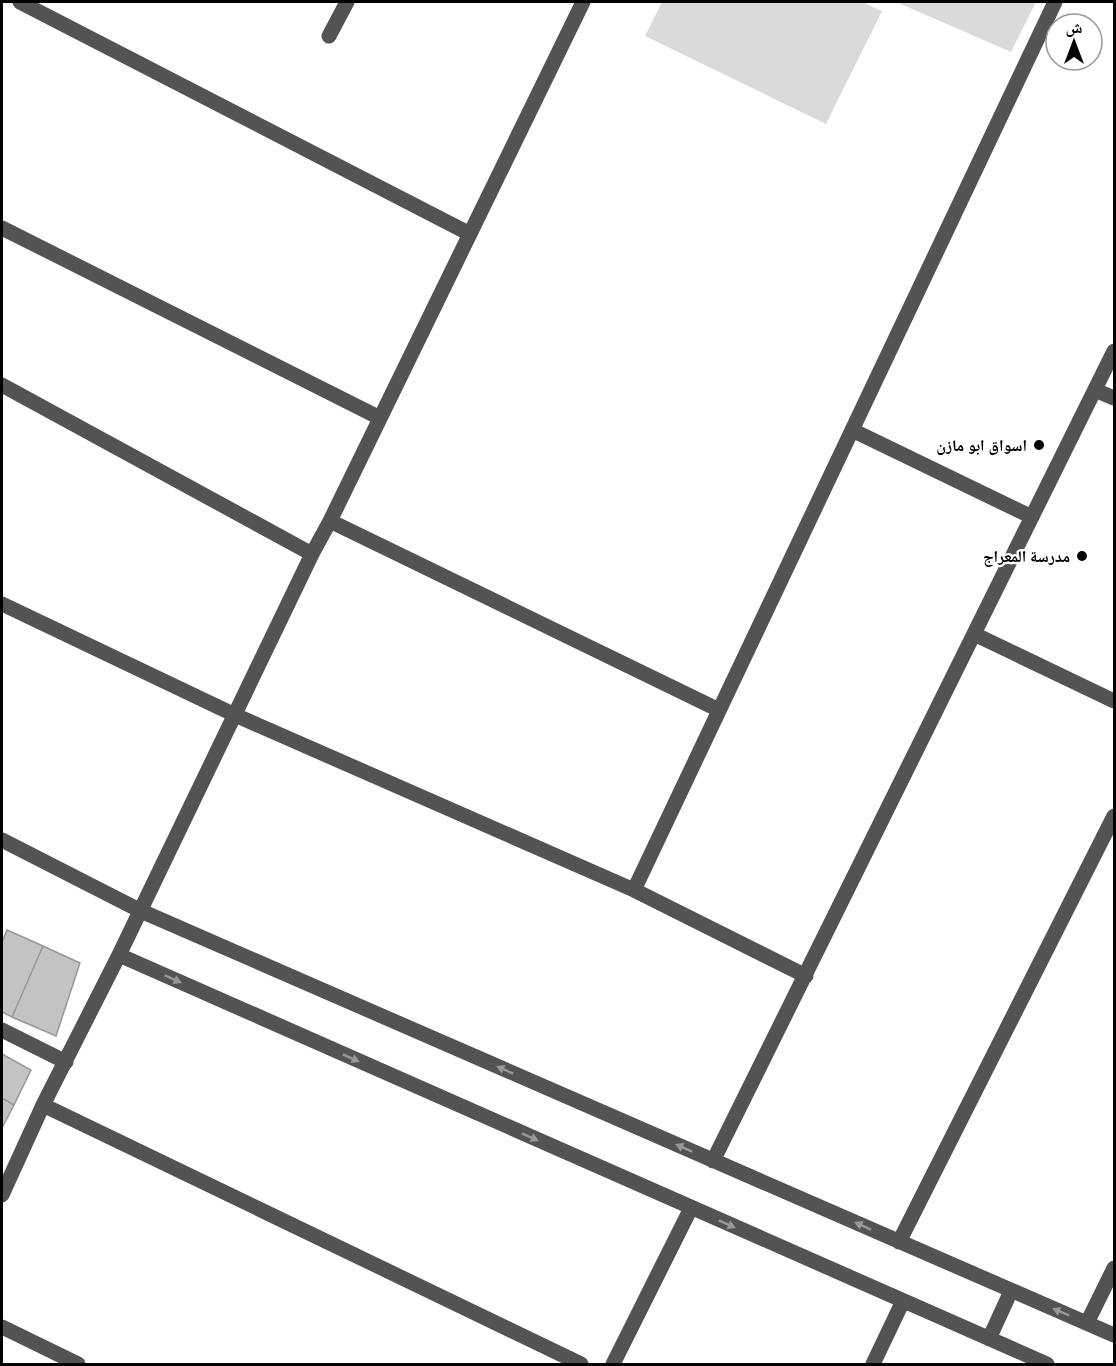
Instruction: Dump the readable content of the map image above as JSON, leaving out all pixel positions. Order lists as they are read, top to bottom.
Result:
{
  "places": ["اسواق ابو مازن", "مدرسة المعراج"],
  "north": "top"
}
